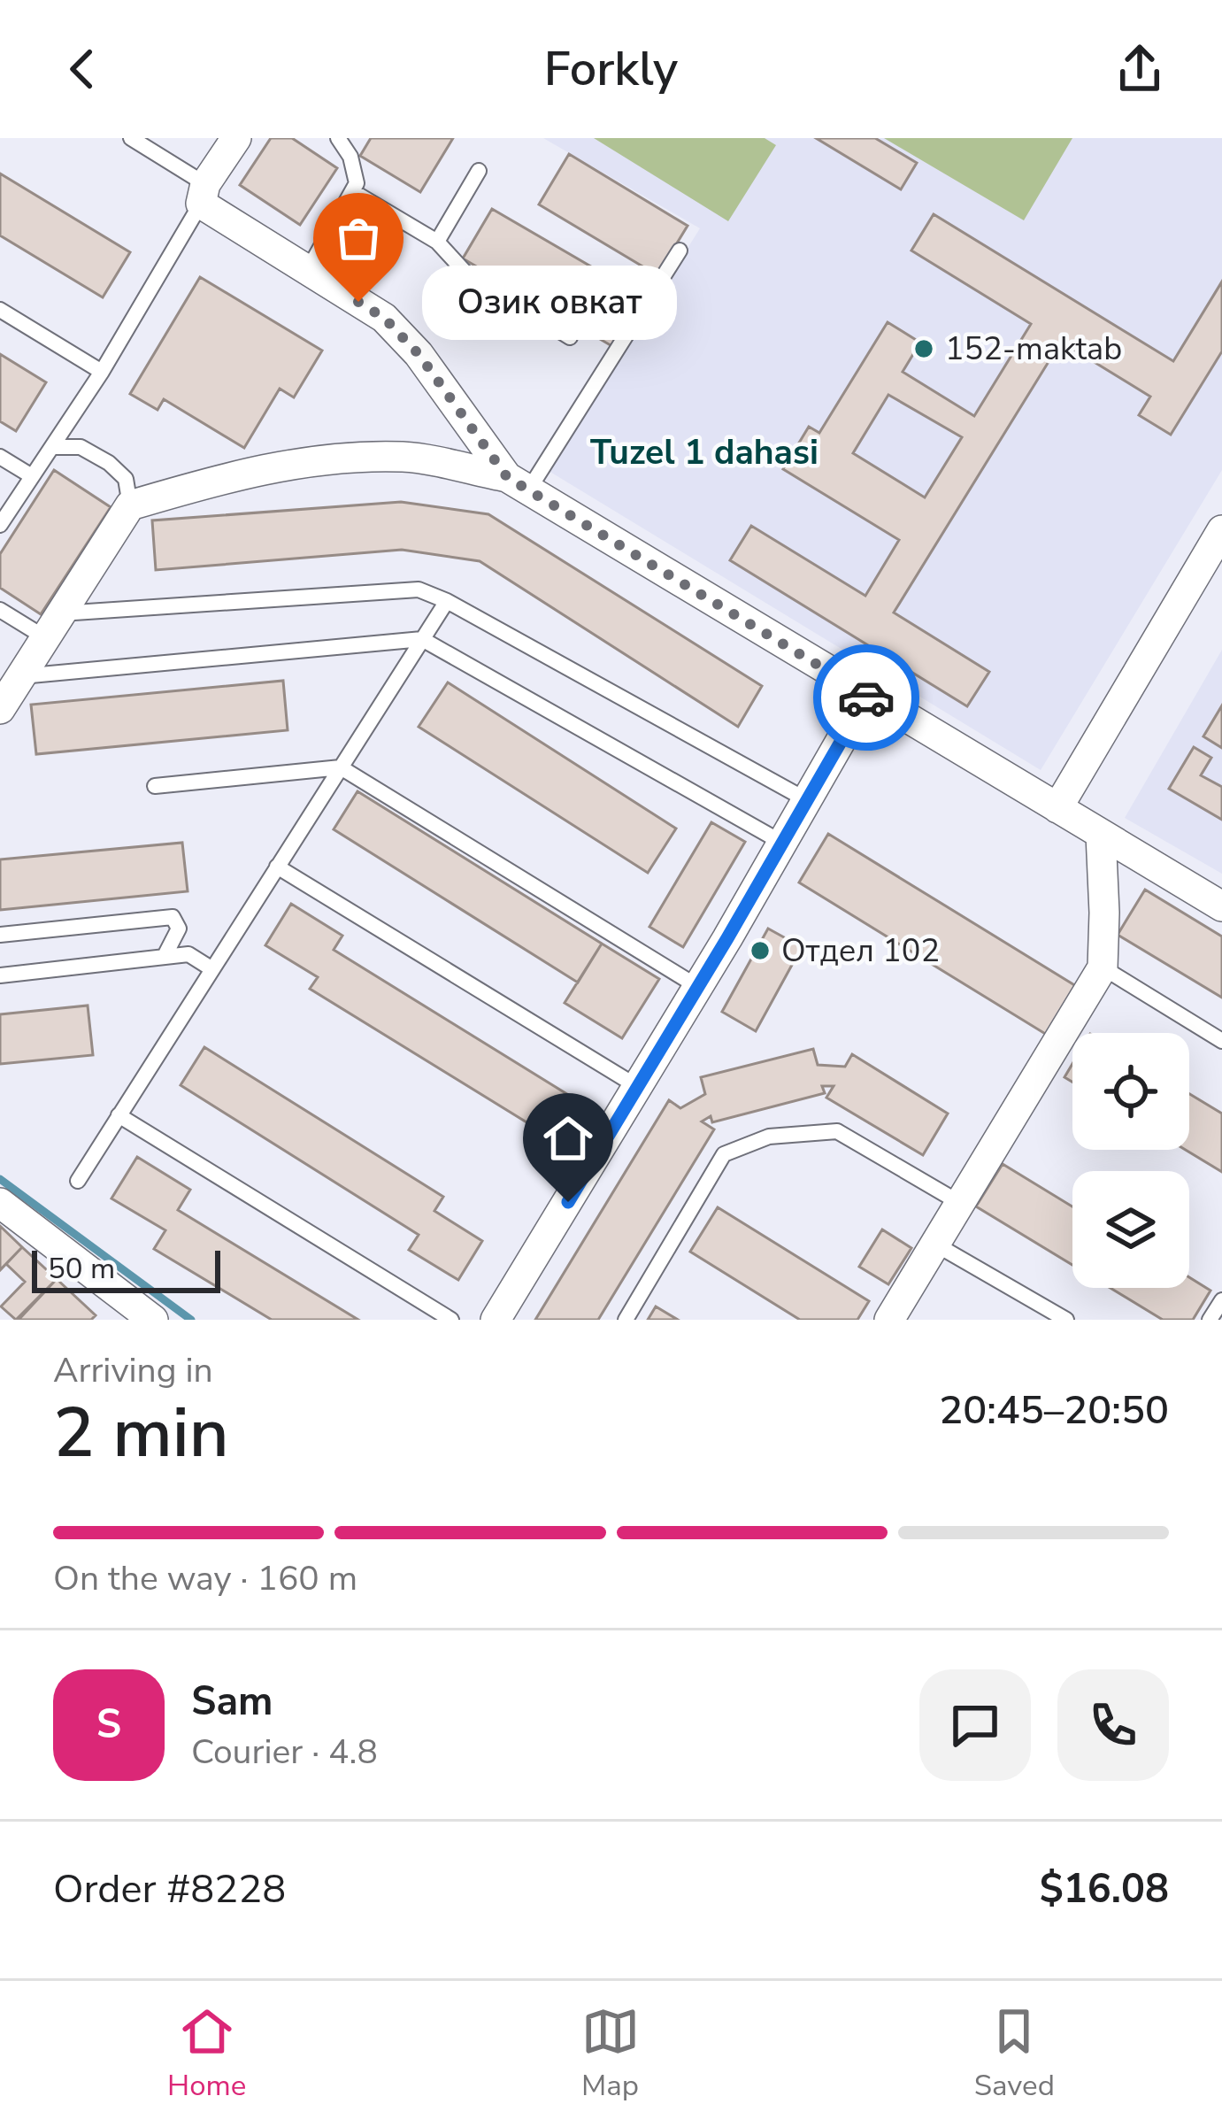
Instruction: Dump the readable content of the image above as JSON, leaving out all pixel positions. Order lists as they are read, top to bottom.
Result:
{
  "districts": ["Tuzel 1 dahasi"],
  "places": ["Озик овкат", "152-maktab", "Отдел 102"],
  "scale_bar": "50 m",
  "page": {
    "header": "Forkly",
    "bubble": "Озик овкат",
    "scale": "50 m",
    "heading": ["2 min", "Arriving in", "20:45–20:50"],
    "panel": [
      "Sam",
      "Courier · 4.8",
      "Order #8228",
      "$16.08"
    ],
    "bar": "On the way · 160 m",
    "round": "S",
    "tabs": ["Home", "Map", "Saved"]
  }
}
